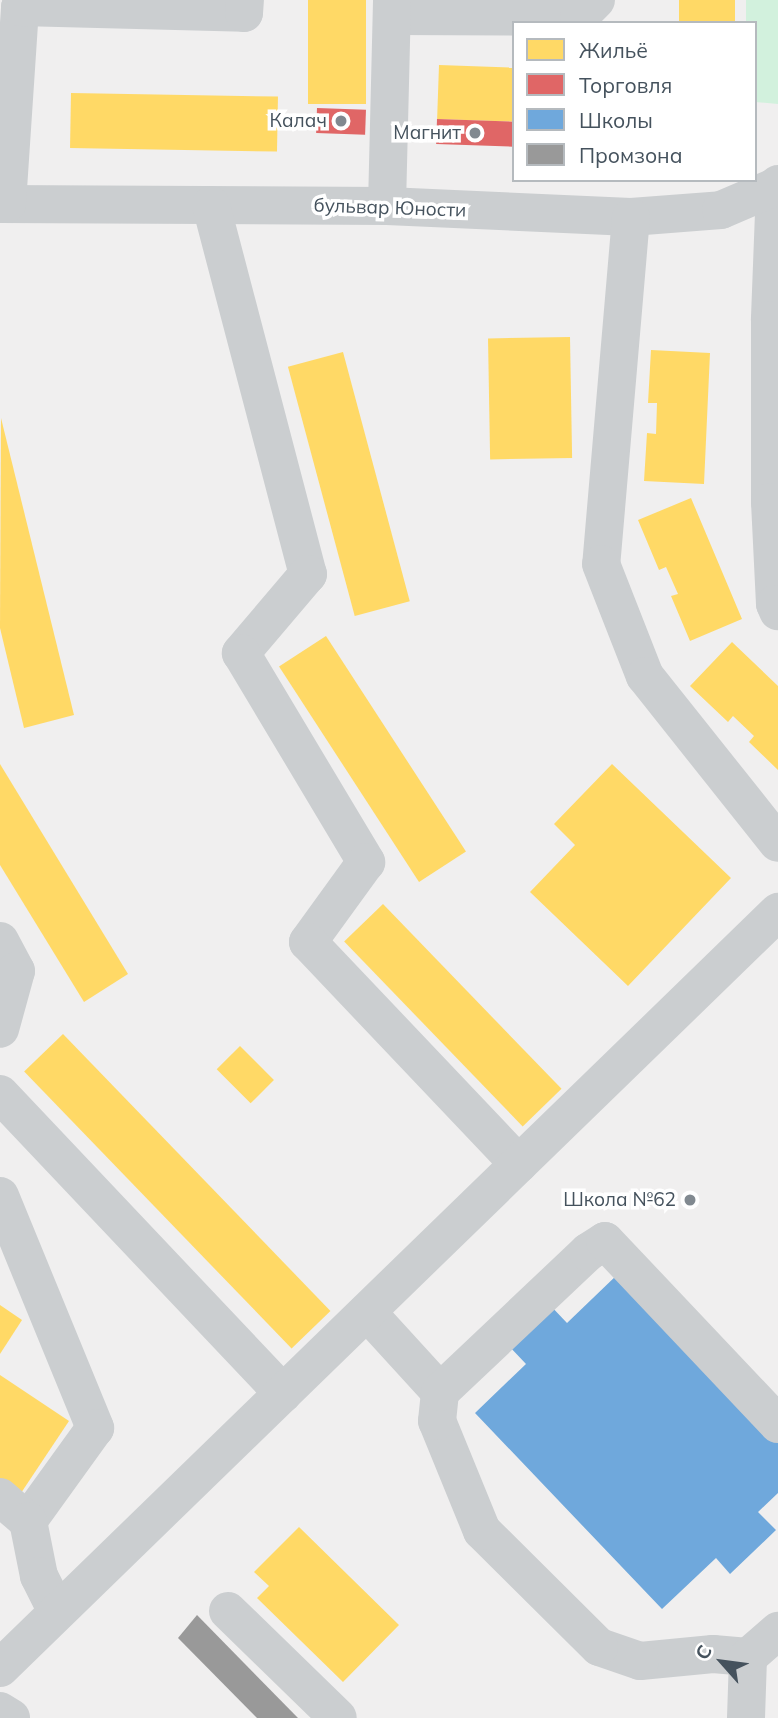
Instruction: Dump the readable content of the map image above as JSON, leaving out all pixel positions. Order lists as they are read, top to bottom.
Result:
{
  "streets": {
    "street": ["бульвар Юности"]
  },
  "places": ["Калач", "Магнит", "Школа №62"],
  "legend": [
    "Жильё",
    "Торговля",
    "Школы",
    "Промзона"
  ],
  "north": "top left"
}
